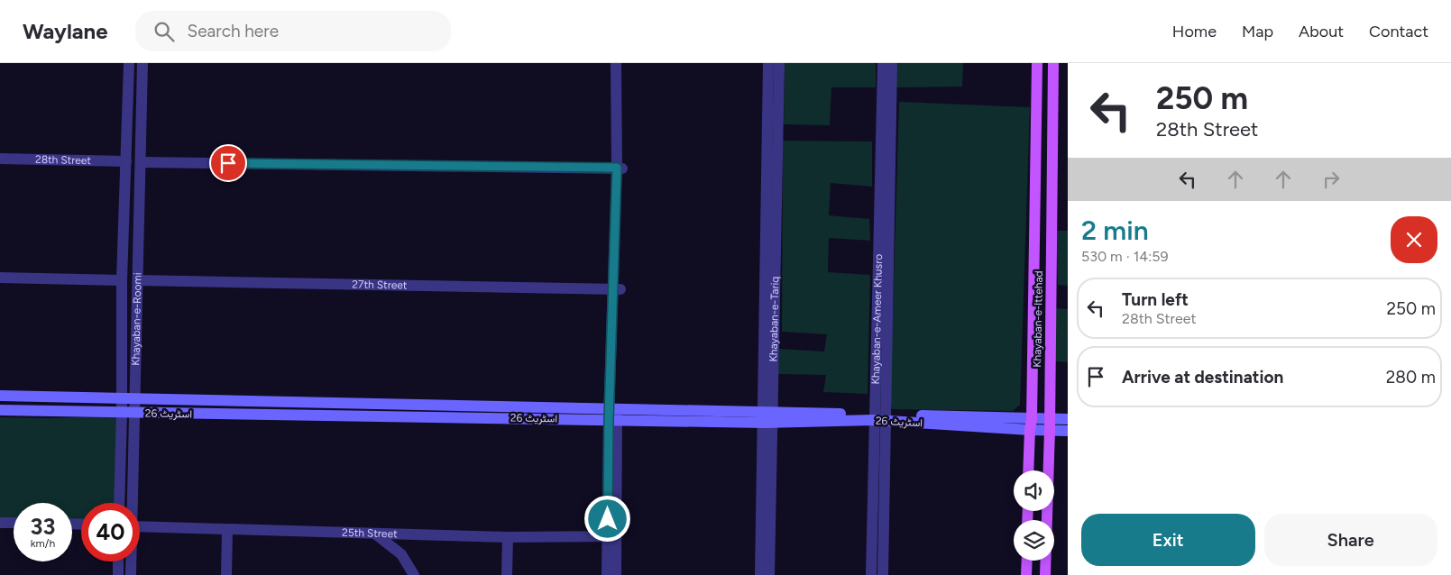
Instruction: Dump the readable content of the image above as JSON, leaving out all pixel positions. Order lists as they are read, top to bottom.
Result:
{
  "streets": {
    "main road": ["Khayaban-e-Ittehad", "اسٹریٹ 26"],
    "street": [
      "28th Street",
      "27th Street",
      "Khayaban-e-Roomi",
      "Khayaban-e-Tariq",
      "Khayaban-e-Ameer Khusro",
      "25th Street"
    ]
  },
  "crossings": [
    ["28th Street", "Khayaban-e-Roomi"],
    ["27th Street", "Khayaban-e-Roomi"],
    ["Khayaban-e-Roomi", "اسٹریٹ 26"],
    ["Khayaban-e-Tariq", "اسٹریٹ 26"],
    ["Khayaban-e-Ameer Khusro", "اسٹریٹ 26"],
    ["Khayaban-e-Ittehad", "اسٹریٹ 26"]
  ],
  "page": {
    "header": "Waylane",
    "search": "Search here",
    "nav": [
      "Home",
      "Map",
      "About",
      "Contact"
    ],
    "turn": ["250 m", "28th Street"],
    "heading": ["2 min", "530 m · 14:59"],
    "list": [
      {
        "name": "Turn left",
        "note": "28th Street",
        "value": "250 m"
      },
      {
        "name": "Arrive at destination",
        "value": "280 m"
      }
    ],
    "speed": "33 km/h",
    "limit": "40",
    "buttons": ["Exit", "Share"]
  }
}
